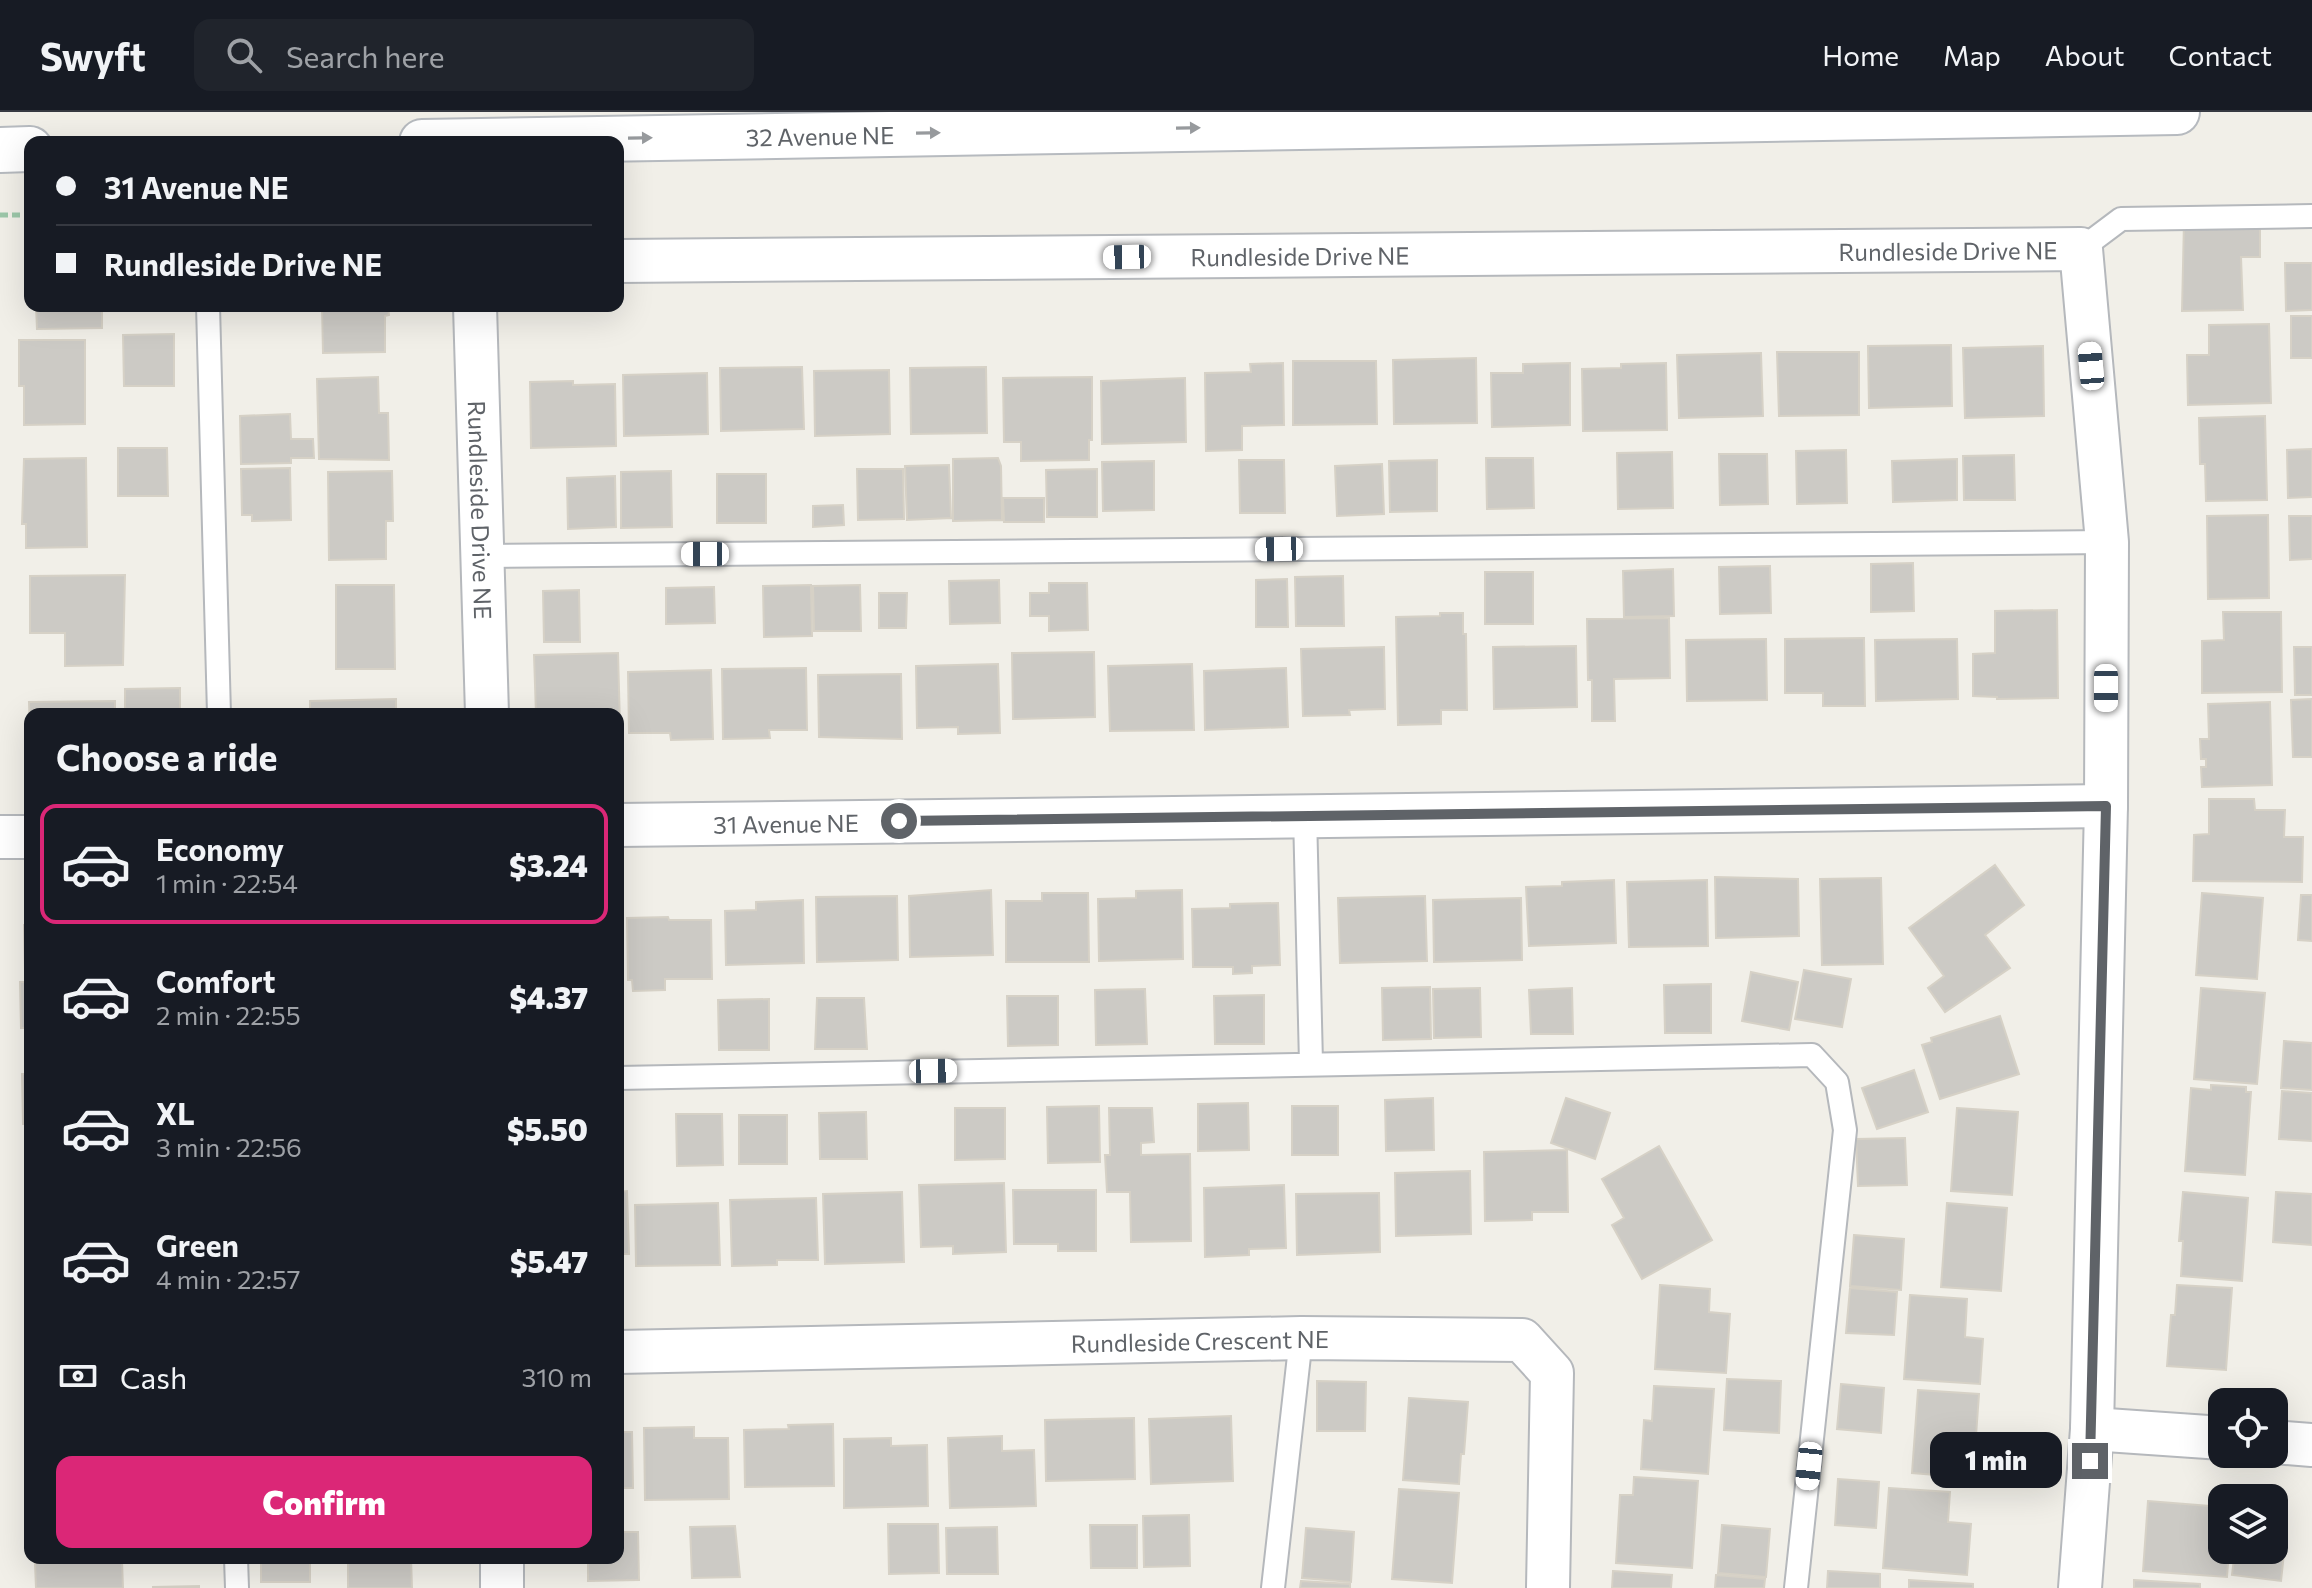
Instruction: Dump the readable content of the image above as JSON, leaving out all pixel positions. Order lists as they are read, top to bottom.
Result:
{
  "streets": {
    "main road": ["32 Avenue NE"],
    "street": ["Rundleside Drive NE", "31 Avenue NE", "Rundleside Crescent NE"]
  },
  "crossings": [
    ["Rundleside Drive NE", "31 Avenue NE"]
  ],
  "one_way": ["32 Avenue NE"],
  "page": {
    "header": "Swyft",
    "search": "Search here",
    "nav": [
      "Home",
      "Map",
      "About",
      "Contact"
    ],
    "banner": ["31 Avenue NE", "Rundleside Drive NE"],
    "heading": "Choose a ride",
    "list": [
      {
        "name": "Economy",
        "note": "1 min · 22:54",
        "value": "$3.24"
      },
      {
        "name": "Comfort",
        "note": "2 min · 22:55",
        "value": "$4.37"
      },
      {
        "name": "XL",
        "note": "3 min · 22:56",
        "value": "$5.50"
      },
      {
        "name": "Green",
        "note": "4 min · 22:57",
        "value": "$5.47"
      }
    ],
    "pay": ["Cash", "310 m"],
    "bubble": "1 min",
    "buttons": "Confirm"
  }
}
